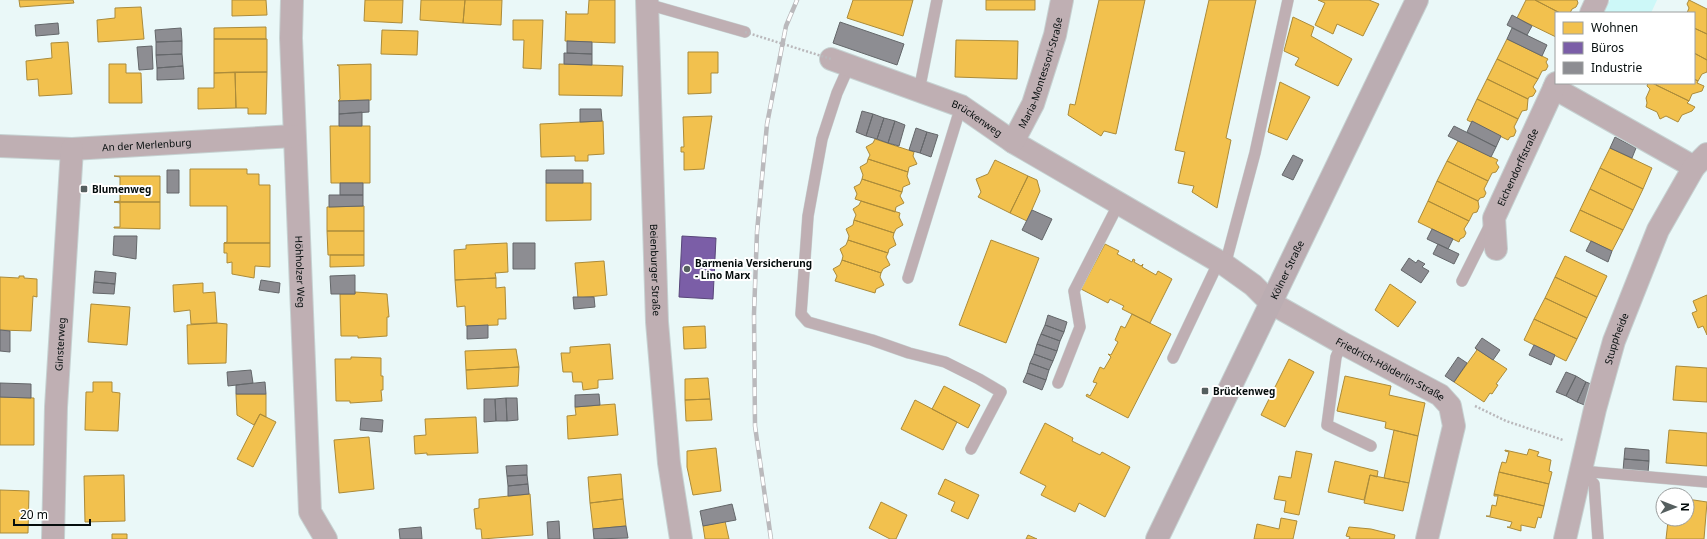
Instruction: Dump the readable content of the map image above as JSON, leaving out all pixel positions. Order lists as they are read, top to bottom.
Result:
{
  "streets": {
    "main road": ["Kölner Straße"],
    "street": [
      "Maria-Montessori-Straße",
      "Brückenweg",
      "An der Merlenburg",
      "Eichendorffstraße",
      "Beienburger Straße",
      "Höhholzer Weg",
      "Stuppheide",
      "Ginsterweg",
      "Friedrich-Hölderlin-Straße"
    ]
  },
  "crossings": [
    ["Maria-Montessori-Straße", "Brückenweg"],
    ["Brückenweg", "Kölner Straße"],
    ["Brückenweg", "Friedrich-Hölderlin-Straße"],
    ["An der Merlenburg", "Höhholzer Weg"],
    ["An der Merlenburg", "Ginsterweg"],
    ["Eichendorffstraße", "Stuppheide"],
    ["Kölner Straße", "Friedrich-Hölderlin-Straße"]
  ],
  "places": {
    "transit": ["Blumenweg", "Brückenweg"],
    "other": ["Barmenia Versicherung - Lino Marx"]
  },
  "legend": ["Wohnen", "Büros", "Industrie"],
  "scale_bar": "20 m",
  "north": "right"
}
